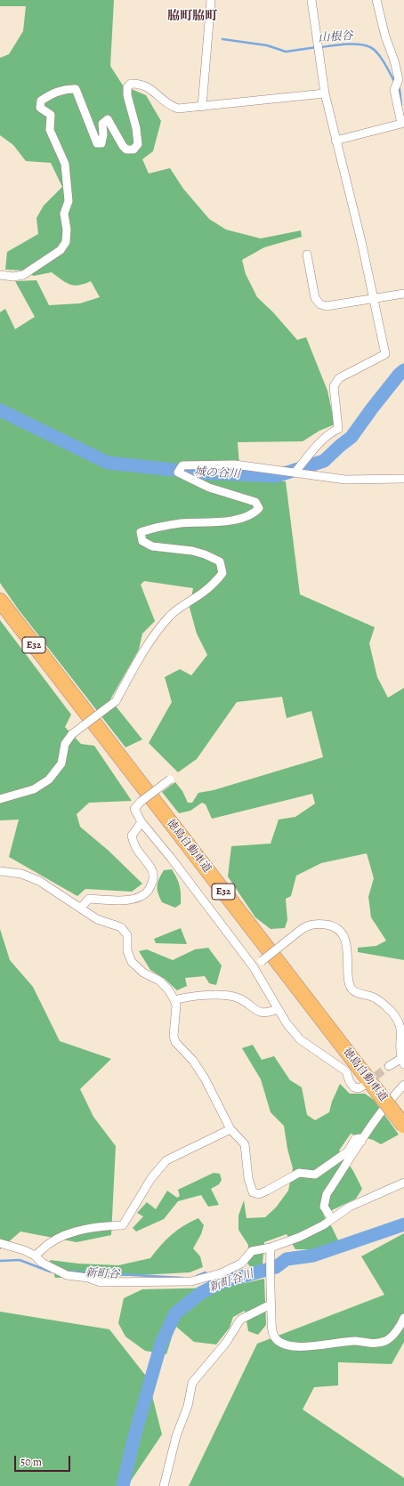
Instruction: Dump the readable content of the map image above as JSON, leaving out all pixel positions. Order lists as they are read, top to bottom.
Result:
{
  "streets": {
    "highway": ["E32", "徳島自動車道"]
  },
  "districts": ["脇町脇町"],
  "water": [
    "山根谷",
    "城の谷川",
    "新町谷",
    "新町谷川"
  ],
  "scale_bar": "50 m"
}
